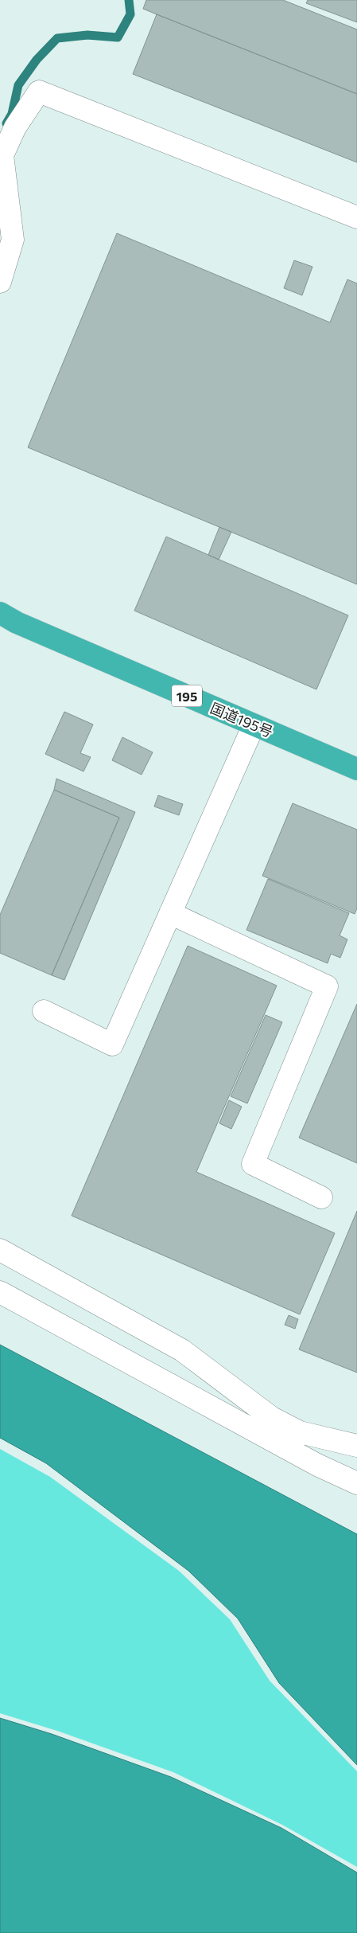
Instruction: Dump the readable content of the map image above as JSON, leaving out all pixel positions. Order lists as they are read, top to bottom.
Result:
{
  "streets": {
    "highway": ["195", "国道195号"]
  }
}
